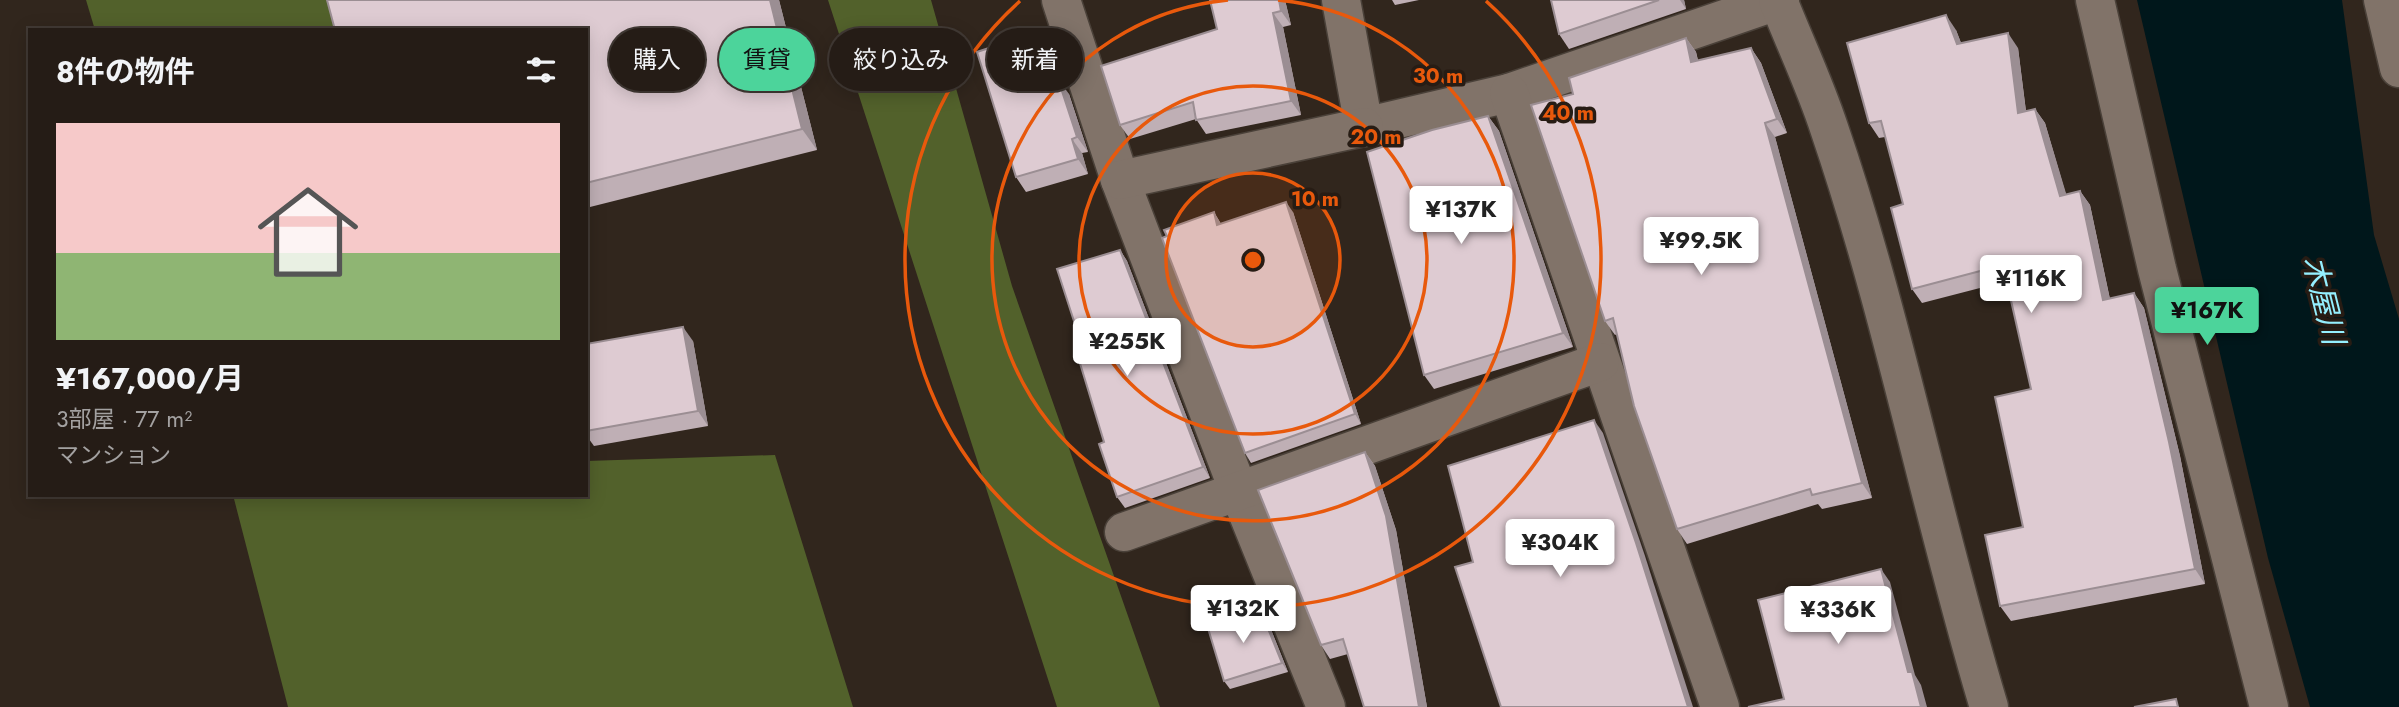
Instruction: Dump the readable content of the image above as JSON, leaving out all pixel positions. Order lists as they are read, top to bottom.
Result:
{
  "water": ["木屋川"],
  "page": {
    "chip": [
      "購入",
      "賃貸",
      "絞り込み",
      "新着"
    ],
    "heading": "8件の物件",
    "list": [
      {
        "name": "¥167,000/月",
        "note": "3部屋 · 77 m² · マンション"
      }
    ],
    "price": [
      "¥137K",
      "¥99.5K",
      "¥116K",
      "¥167K",
      "¥255K",
      "¥304K",
      "¥132K",
      "¥336K"
    ]
  },
  "rings": [
    "30 m",
    "40 m",
    "20 m",
    "10 m"
  ]
}
